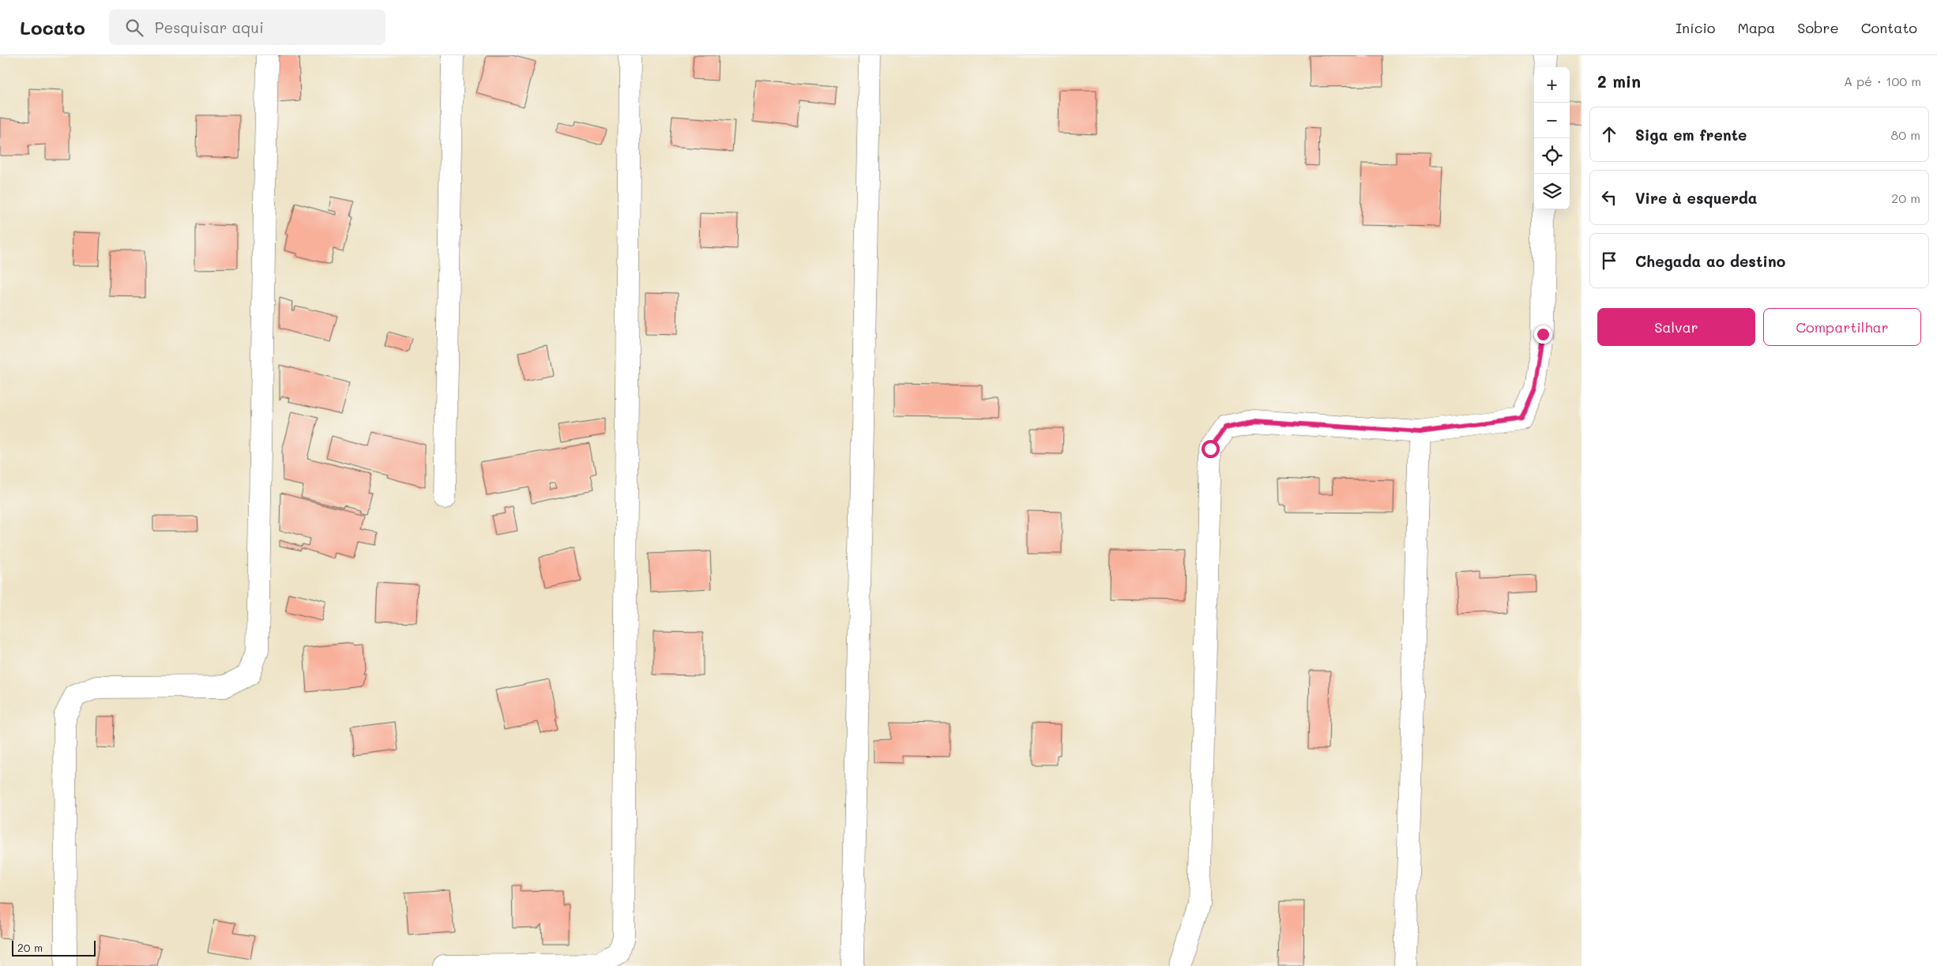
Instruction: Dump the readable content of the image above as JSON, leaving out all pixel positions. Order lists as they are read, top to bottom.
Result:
{
  "scale_bar": "20 m",
  "page": {
    "header": "Locato",
    "search": "Pesquisar aqui",
    "nav": [
      "Início",
      "Mapa",
      "Sobre",
      "Contato"
    ],
    "heading": ["2 min", "A pé · 100 m"],
    "map_buttons": ["+", "−"],
    "list": [
      ["Siga em frente", "80 m"],
      ["Vire à esquerda", "20 m"],
      "Chegada ao destino"
    ],
    "buttons": ["Salvar", "Compartilhar"],
    "scale": "20 m"
  }
}
